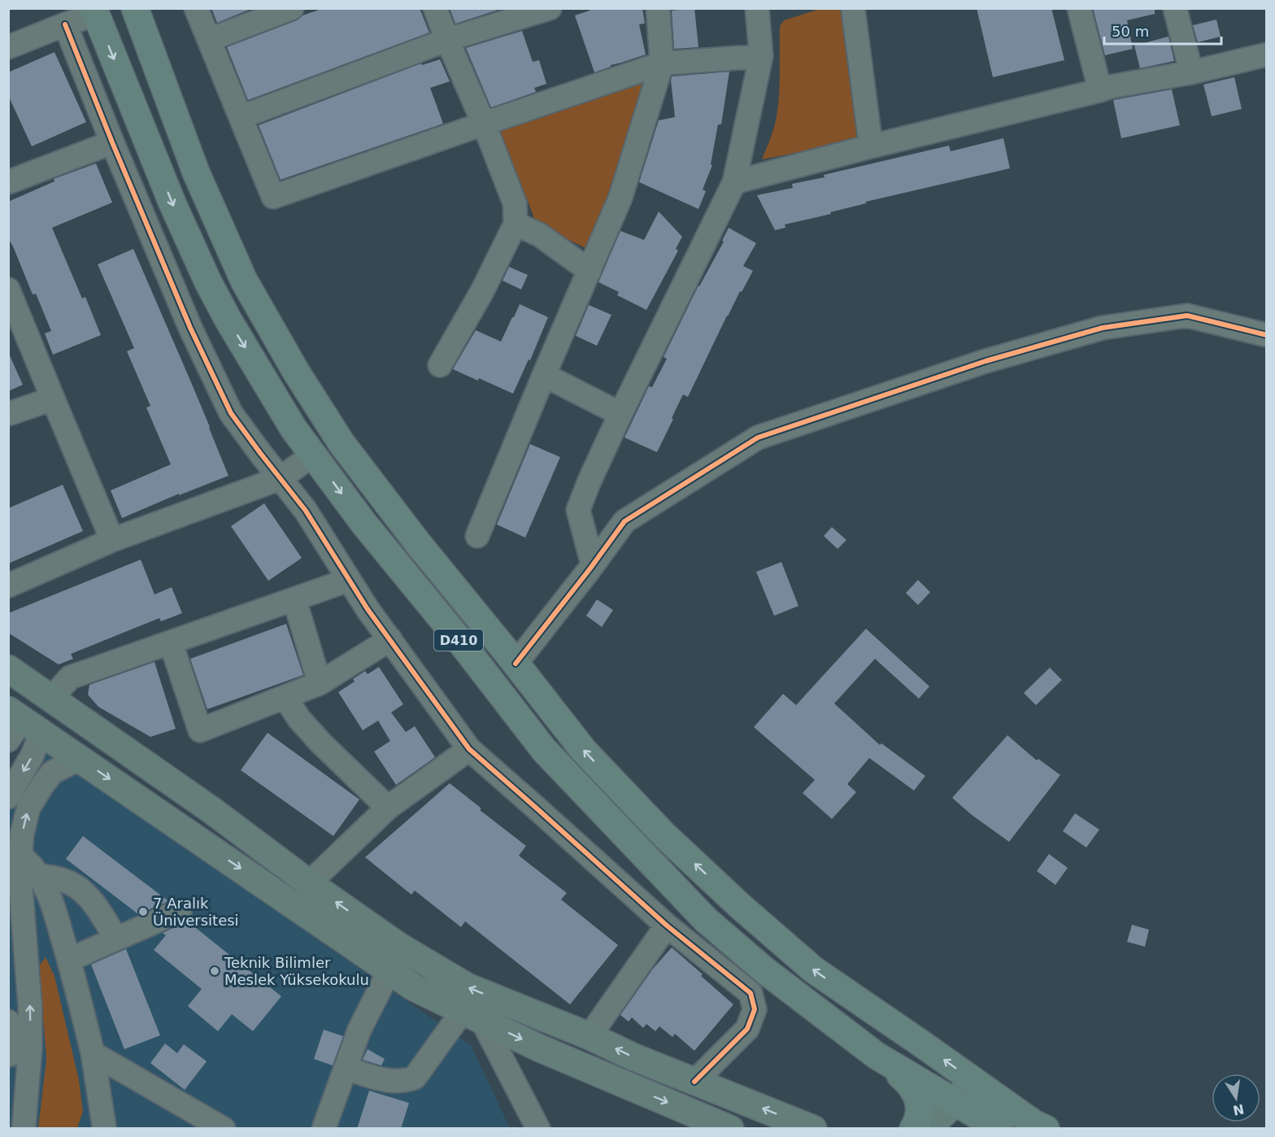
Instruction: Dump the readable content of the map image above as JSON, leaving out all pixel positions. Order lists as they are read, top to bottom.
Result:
{
  "streets": {
    "highway": ["D410"]
  },
  "places": ["7 Aralık Üniversitesi", "Teknik Bilimler Meslek Yüksekokulu"],
  "scale_bar": "50 m",
  "north": "bottom"
}
